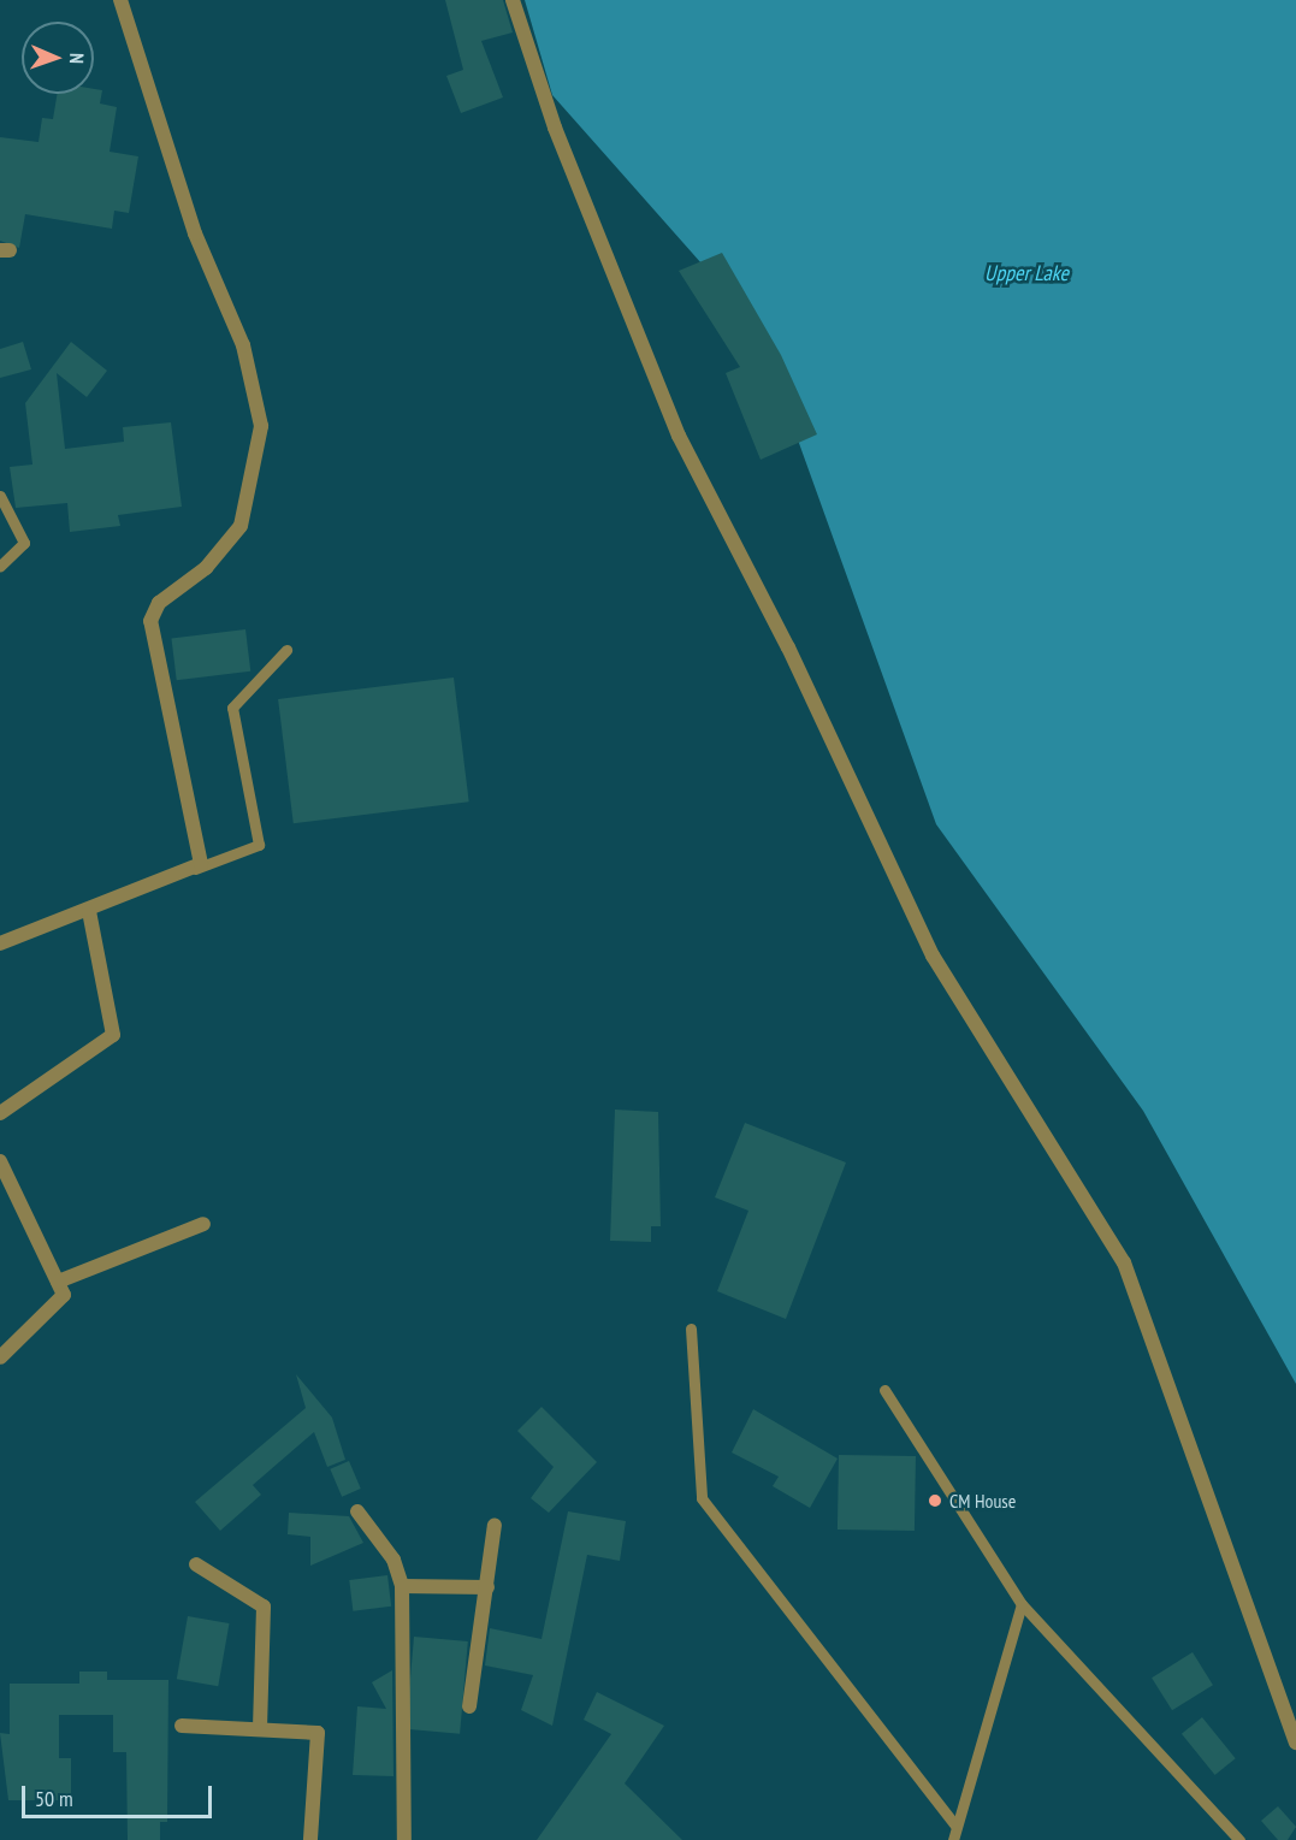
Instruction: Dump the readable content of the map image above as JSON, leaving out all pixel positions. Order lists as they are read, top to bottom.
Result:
{
  "water": ["Upper Lake"],
  "places": ["CM House"],
  "scale_bar": "50 m",
  "north": "right"
}
